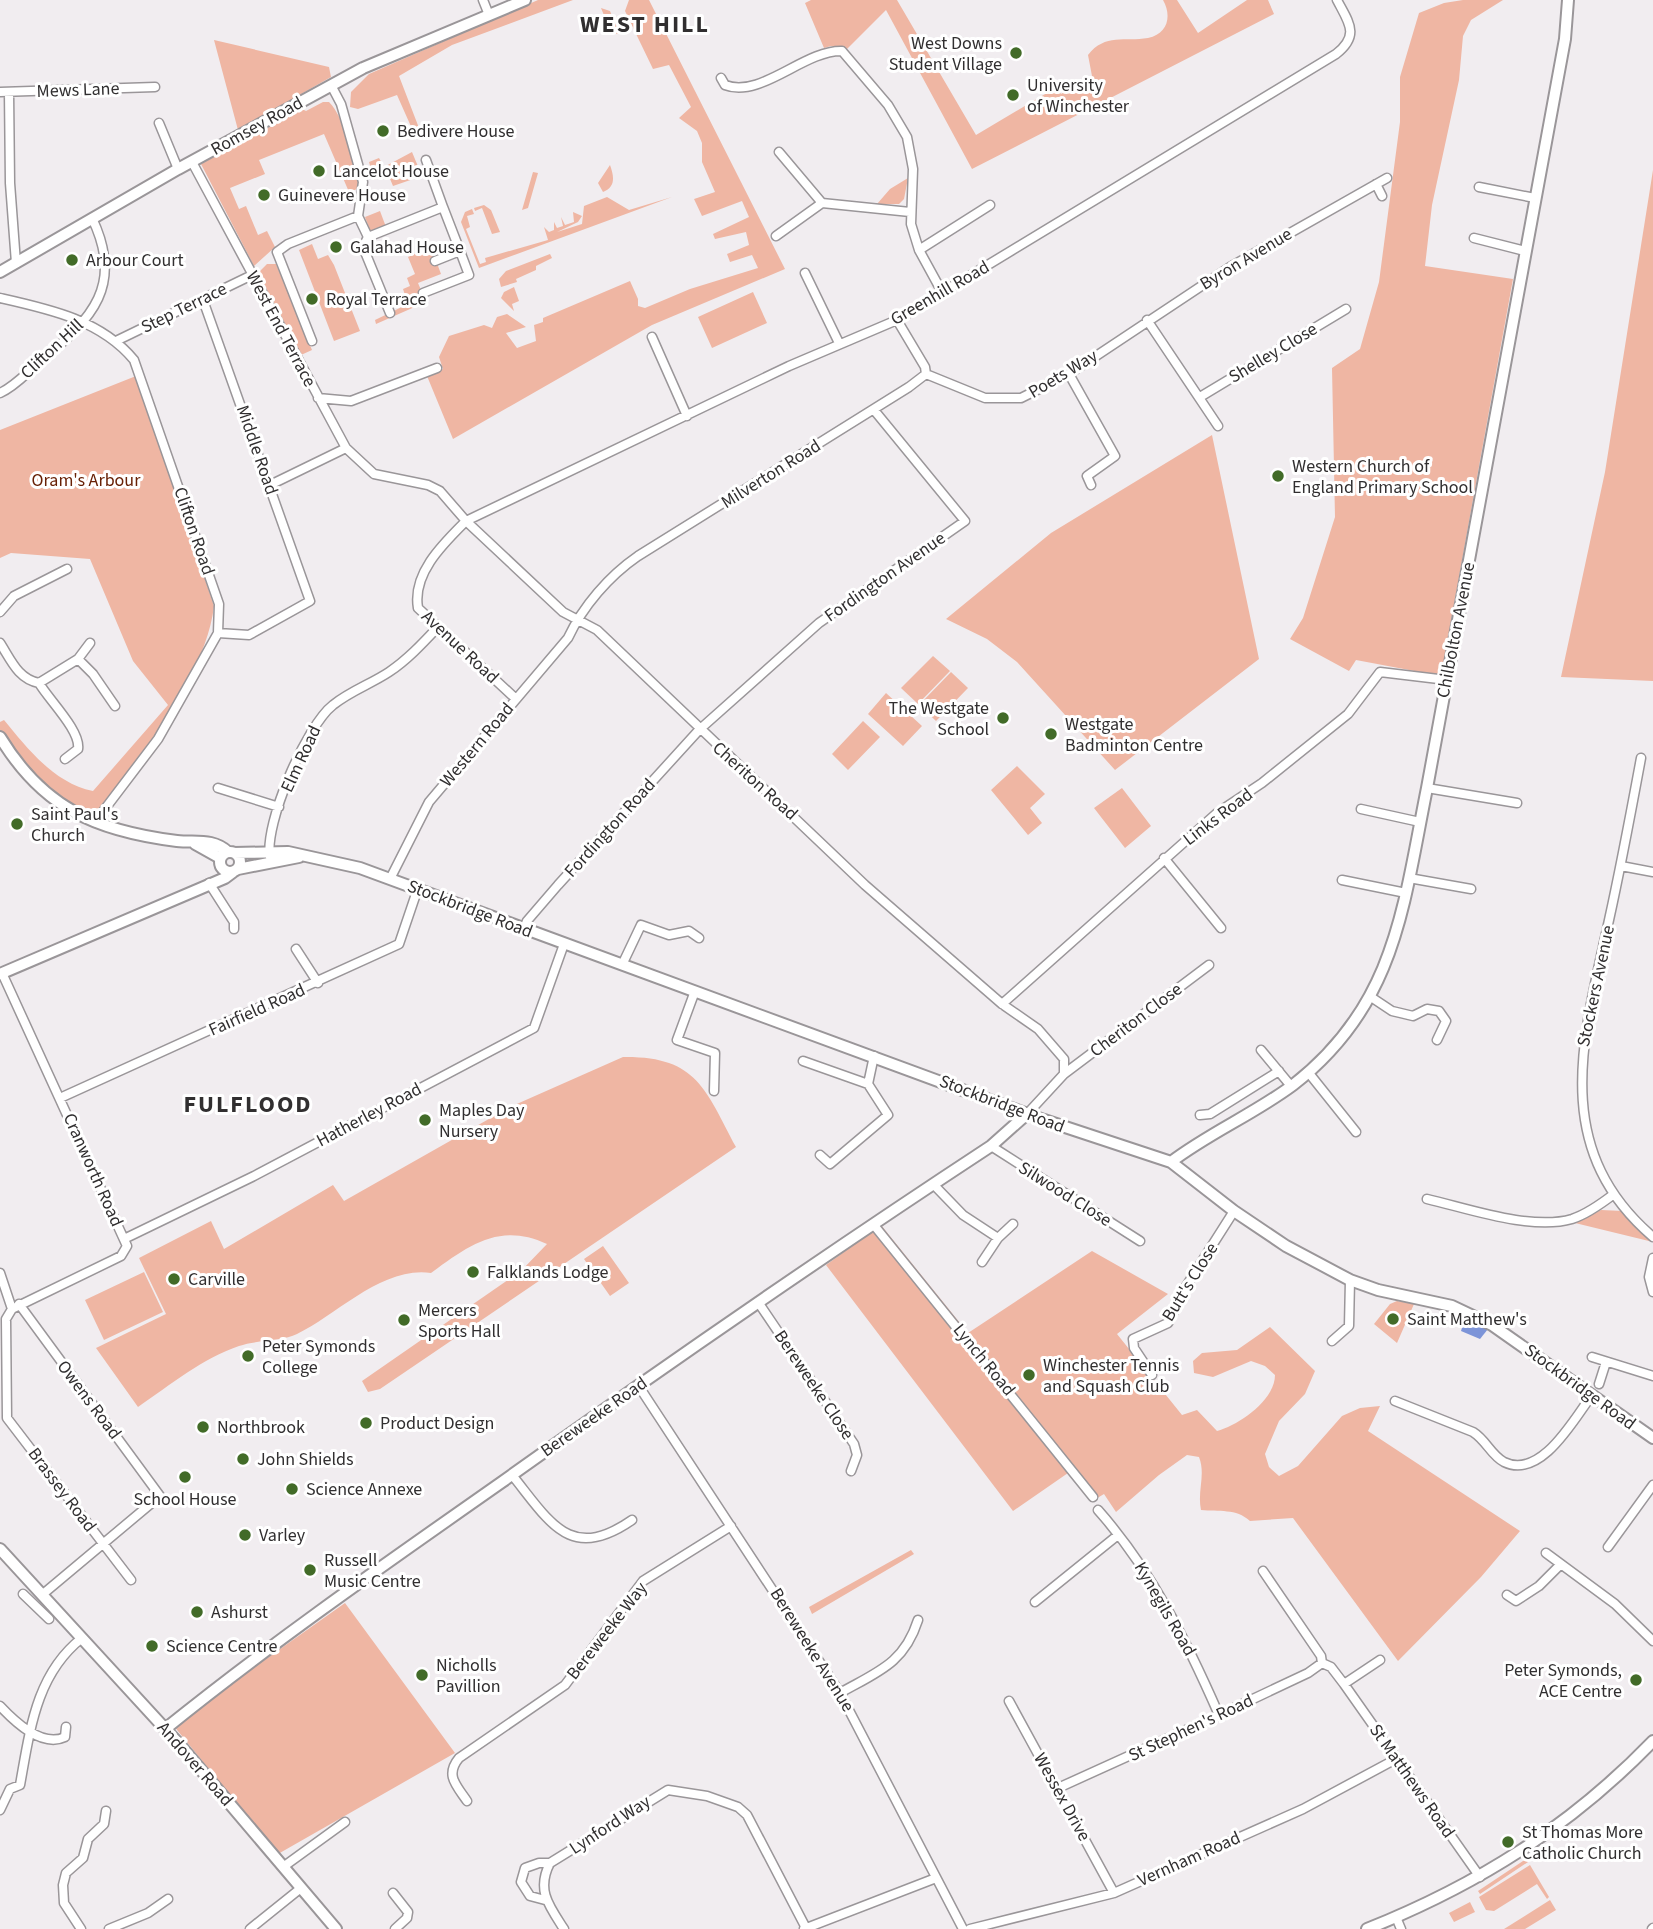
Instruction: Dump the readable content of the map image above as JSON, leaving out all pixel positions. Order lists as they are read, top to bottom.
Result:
{
  "streets": {
    "main road": [
      "Romsey Road",
      "Chilbolton Avenue",
      "Stockbridge Road",
      "Bereweeke Road",
      "Andover Road"
    ],
    "street": [
      "Mews Lane",
      "Byron Avenue",
      "Greenhill Road",
      "Step Terrace",
      "West End Terrace",
      "Clifton Hill",
      "Shelley Close",
      "Poets Way",
      "Middle Road",
      "Milverton Road",
      "Clifton Road",
      "Fordington Avenue",
      "Avenue Road",
      "Western Road",
      "Elm Road",
      "Cheriton Road",
      "Links Road",
      "Fordington Road",
      "Stockers Avenue",
      "Fairfield Road",
      "Cheriton Close",
      "Hatherley Road",
      "Cranworth Road",
      "Silwood Close",
      "Butt's Close",
      "Lynch Road",
      "Bereweeke Close",
      "Owens Road",
      "Brassey Road",
      "Kynegils Road",
      "Bereweeke Way",
      "Bereweeke Avenue",
      "St Stephen's Road",
      "St Matthews Road",
      "Wessex Drive",
      "Lynford Way",
      "Vernham Road"
    ]
  },
  "crossings": [
    ["Romsey Road", "West End Terrace"],
    ["Romsey Road", "Clifton Hill"],
    ["Byron Avenue", "Poets Way"],
    ["Greenhill Road", "Avenue Road"],
    ["Greenhill Road", "Cheriton Road"],
    ["Step Terrace", "West End Terrace"],
    ["Step Terrace", "Middle Road"],
    ["Step Terrace", "Clifton Road"],
    ["West End Terrace", "Cheriton Road"],
    ["Clifton Hill", "Clifton Road"],
    ["Poets Way", "Milverton Road"],
    ["Middle Road", "Clifton Road"],
    ["Milverton Road", "Fordington Avenue"],
    ["Milverton Road", "Western Road"],
    ["Milverton Road", "Cheriton Road"],
    ["Fordington Avenue", "Cheriton Road"],
    ["Fordington Avenue", "Fordington Road"],
    ["Chilbolton Avenue", "Links Road"],
    ["Chilbolton Avenue", "Stockbridge Road"],
    ["Avenue Road", "Western Road"],
    ["Avenue Road", "Elm Road"],
    ["Avenue Road", "Cheriton Road"],
    ["Western Road", "Cheriton Road"],
    ["Western Road", "Stockbridge Road"],
    ["Elm Road", "Stockbridge Road"],
    ["Cheriton Road", "Links Road"],
    ["Cheriton Road", "Fordington Road"],
    ["Cheriton Road", "Cheriton Close"],
    ["Fordington Road", "Stockbridge Road"],
    ["Stockbridge Road", "Fairfield Road"],
    ["Stockbridge Road", "Hatherley Road"],
    ["Stockbridge Road", "Cranworth Road"],
    ["Stockbridge Road", "Butt's Close"],
    ["Stockbridge Road", "Bereweeke Road"],
    ["Fairfield Road", "Cranworth Road"],
    ["Hatherley Road", "Cranworth Road"],
    ["Cranworth Road", "Owens Road"],
    ["Cranworth Road", "Brassey Road"],
    ["Silwood Close", "Bereweeke Road"],
    ["Lynch Road", "Bereweeke Road"],
    ["Bereweeke Close", "Bereweeke Road"],
    ["Owens Road", "Brassey Road"],
    ["Bereweeke Road", "Bereweeke Avenue"],
    ["Bereweeke Road", "Andover Road"],
    ["Kynegils Road", "St Stephen's Road"],
    ["Bereweeke Way", "Bereweeke Avenue"],
    ["St Stephen's Road", "St Matthews Road"],
    ["St Stephen's Road", "Wessex Drive"],
    ["St Matthews Road", "Vernham Road"],
    ["Wessex Drive", "Vernham Road"]
  ],
  "districts": ["WEST HILL", "FULFLOOD"],
  "parks": ["Oram's Arbour"],
  "places": [
    "West Downs Student Village",
    "University of Winchester",
    "Bedivere House",
    "Lancelot House",
    "Guinevere House",
    "Galahad House",
    "Arbour Court",
    "Royal Terrace",
    "Western Church of England Primary School",
    "The Westgate School",
    "Westgate Badminton Centre",
    "Saint Paul's Church",
    "Maples Day Nursery",
    "Falklands Lodge",
    "Carville",
    "Saint Matthew's",
    "Mercers Sports Hall",
    "Peter Symonds College",
    "Winchester Tennis and Squash Club",
    "Product Design",
    "Northbrook",
    "John Shields",
    "School House",
    "Science Annexe",
    "Varley",
    "Russell Music Centre",
    "Ashurst",
    "Science Centre",
    "Nicholls Pavillion",
    "Peter Symonds, ACE Centre",
    "St Thomas More Catholic Church"
  ]
}
